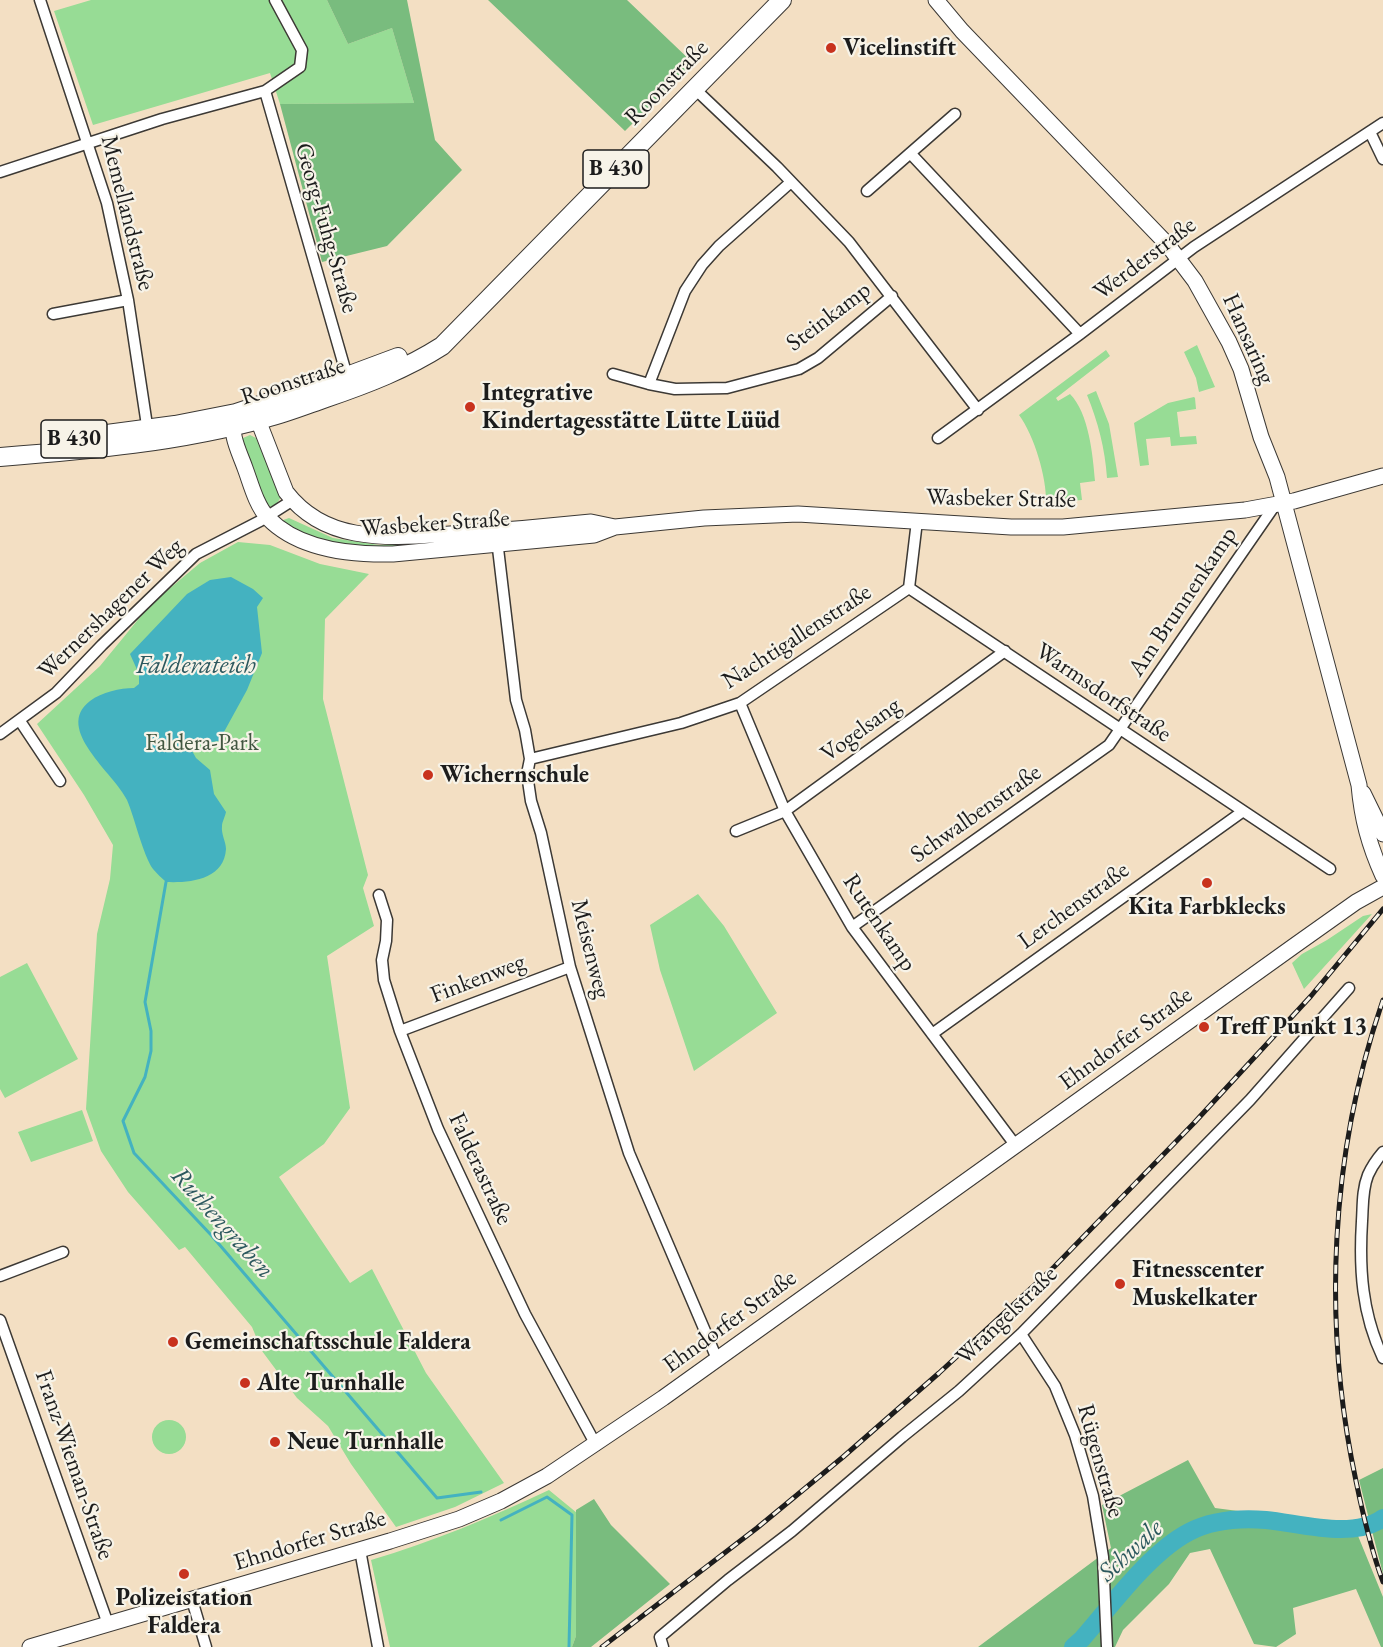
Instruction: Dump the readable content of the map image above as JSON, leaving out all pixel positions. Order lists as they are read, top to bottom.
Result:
{
  "streets": {
    "main road": ["Roonstraße", "B 430"],
    "street": [
      "Memellandstraße",
      "Georg-Fuhg-Straße",
      "Werderstraße",
      "Steinkamp",
      "Hansaring",
      "Wasbeker Straße",
      "Am Brunnenkamp",
      "Wernershagener Weg",
      "Nachtigallenstraße",
      "Warmsdorfstraße",
      "Vogelsang",
      "Schwalbenstraße",
      "Lerchenstraße",
      "Rutenkamp",
      "Meisenweg",
      "Finkenweg",
      "Ehndorfer Straße",
      "Falderastraße",
      "Wrangelstraße",
      "Rügenstraße",
      "Franz-Wieman-Straße"
    ]
  },
  "crossings": [
    ["Roonstraße", "B 430"],
    ["Roonstraße", "Georg-Fuhg-Straße"],
    ["Roonstraße", "Steinkamp"],
    ["Roonstraße", "Wasbeker Straße"],
    ["B 430", "Memellandstraße"],
    ["B 430", "Wasbeker Straße"],
    ["Werderstraße", "Steinkamp"],
    ["Werderstraße", "Hansaring"],
    ["Hansaring", "Wasbeker Straße"],
    ["Hansaring", "Am Brunnenkamp"],
    ["Wasbeker Straße", "Am Brunnenkamp"],
    ["Wasbeker Straße", "Wernershagener Weg"],
    ["Wasbeker Straße", "Meisenweg"],
    ["Am Brunnenkamp", "Warmsdorfstraße"],
    ["Am Brunnenkamp", "Schwalbenstraße"],
    ["Nachtigallenstraße", "Warmsdorfstraße"],
    ["Nachtigallenstraße", "Rutenkamp"],
    ["Nachtigallenstraße", "Meisenweg"],
    ["Warmsdorfstraße", "Vogelsang"],
    ["Warmsdorfstraße", "Schwalbenstraße"],
    ["Warmsdorfstraße", "Lerchenstraße"],
    ["Vogelsang", "Rutenkamp"],
    ["Schwalbenstraße", "Rutenkamp"],
    ["Lerchenstraße", "Rutenkamp"],
    ["Rutenkamp", "Ehndorfer Straße"],
    ["Meisenweg", "Finkenweg"],
    ["Meisenweg", "Ehndorfer Straße"],
    ["Finkenweg", "Falderastraße"],
    ["Ehndorfer Straße", "Falderastraße"],
    ["Ehndorfer Straße", "Franz-Wieman-Straße"],
    ["Wrangelstraße", "Rügenstraße"]
  ],
  "water": ["Falderateich", "Ruthengraben", "Schwale"],
  "parks": ["Faldera-Park"],
  "places": [
    "Vicelinstift",
    "Integrative Kindertagesstätte Lütte Lüüd",
    "Wichernschule",
    "Kita Farbklecks",
    "Treff Punkt 13",
    "Fitnesscenter Muskelkater",
    "Gemeinschaftsschule Faldera",
    "Alte Turnhalle",
    "Neue Turnhalle",
    "Polizeistation Faldera"
  ]
}
